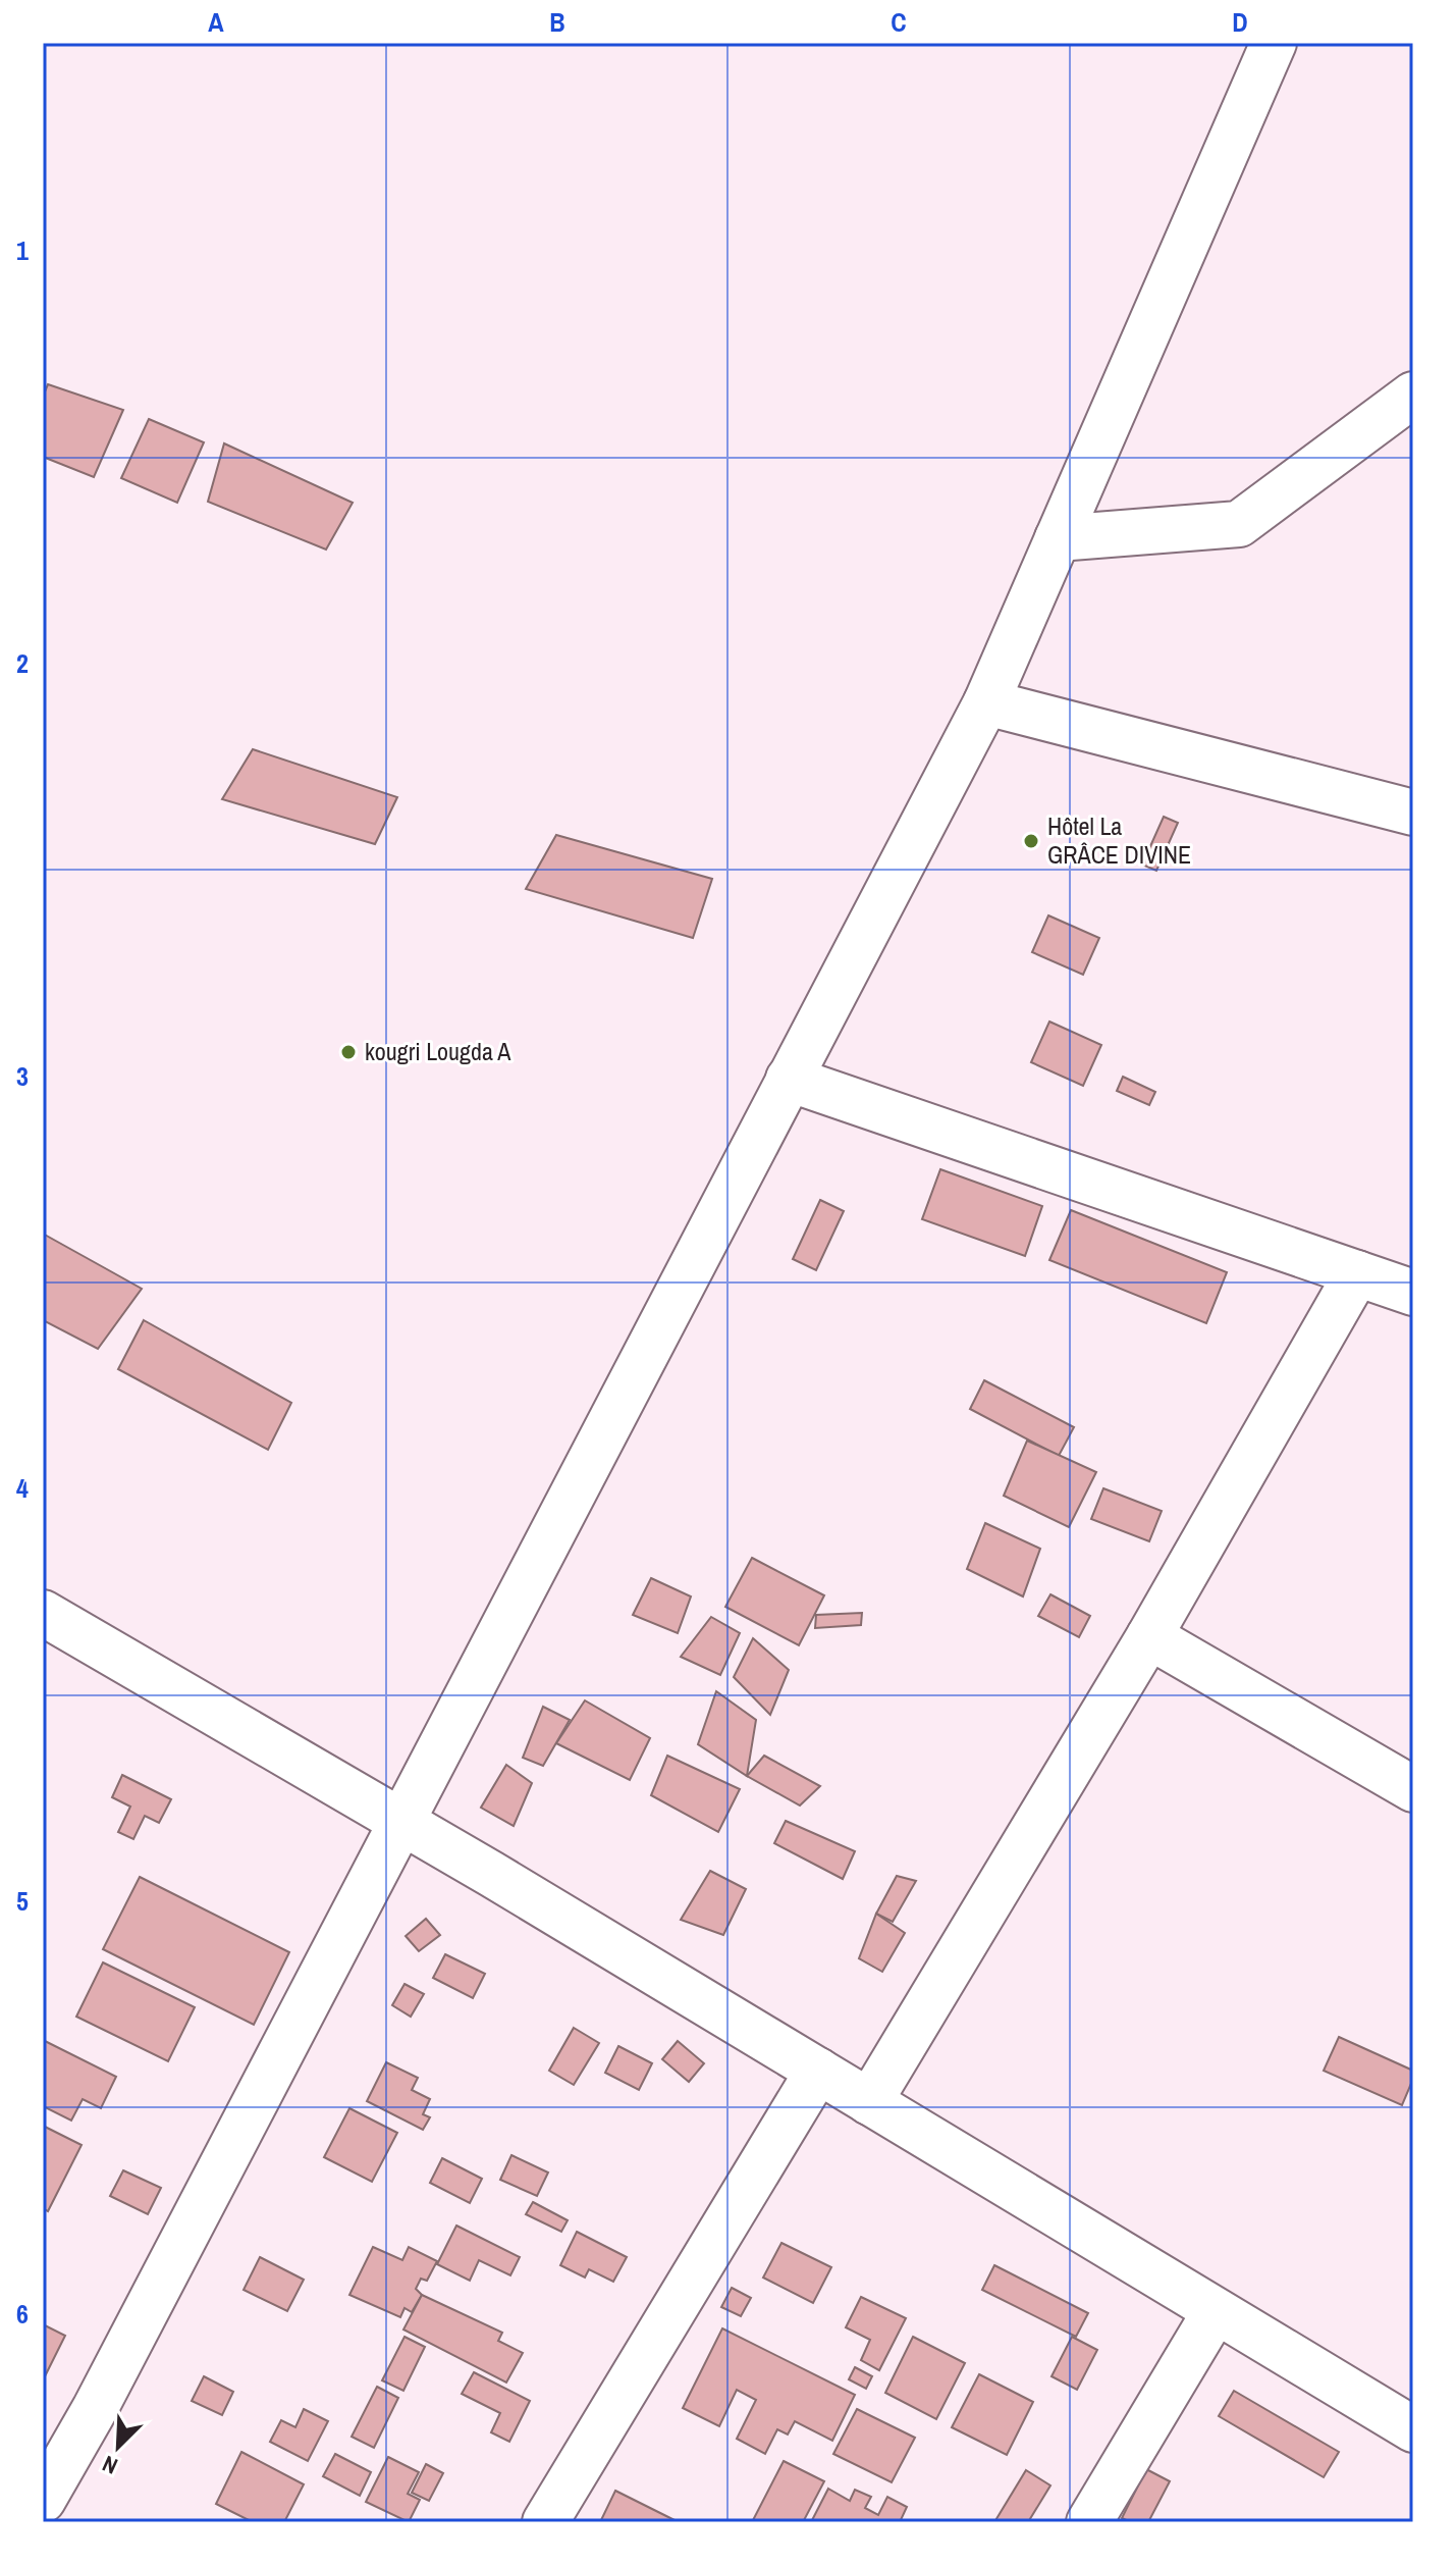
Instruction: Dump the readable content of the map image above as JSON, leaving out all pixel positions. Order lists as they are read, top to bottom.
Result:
{
  "places": ["Hôtel La GRÂCE DIVINE", "kougri Lougda A"],
  "north": "bottom left",
  "grid": {
    "columns": [
      "A",
      "B",
      "C",
      "D"
    ],
    "rows": [
      "1",
      "2",
      "3",
      "4",
      "5",
      "6"
    ]
  }
}
